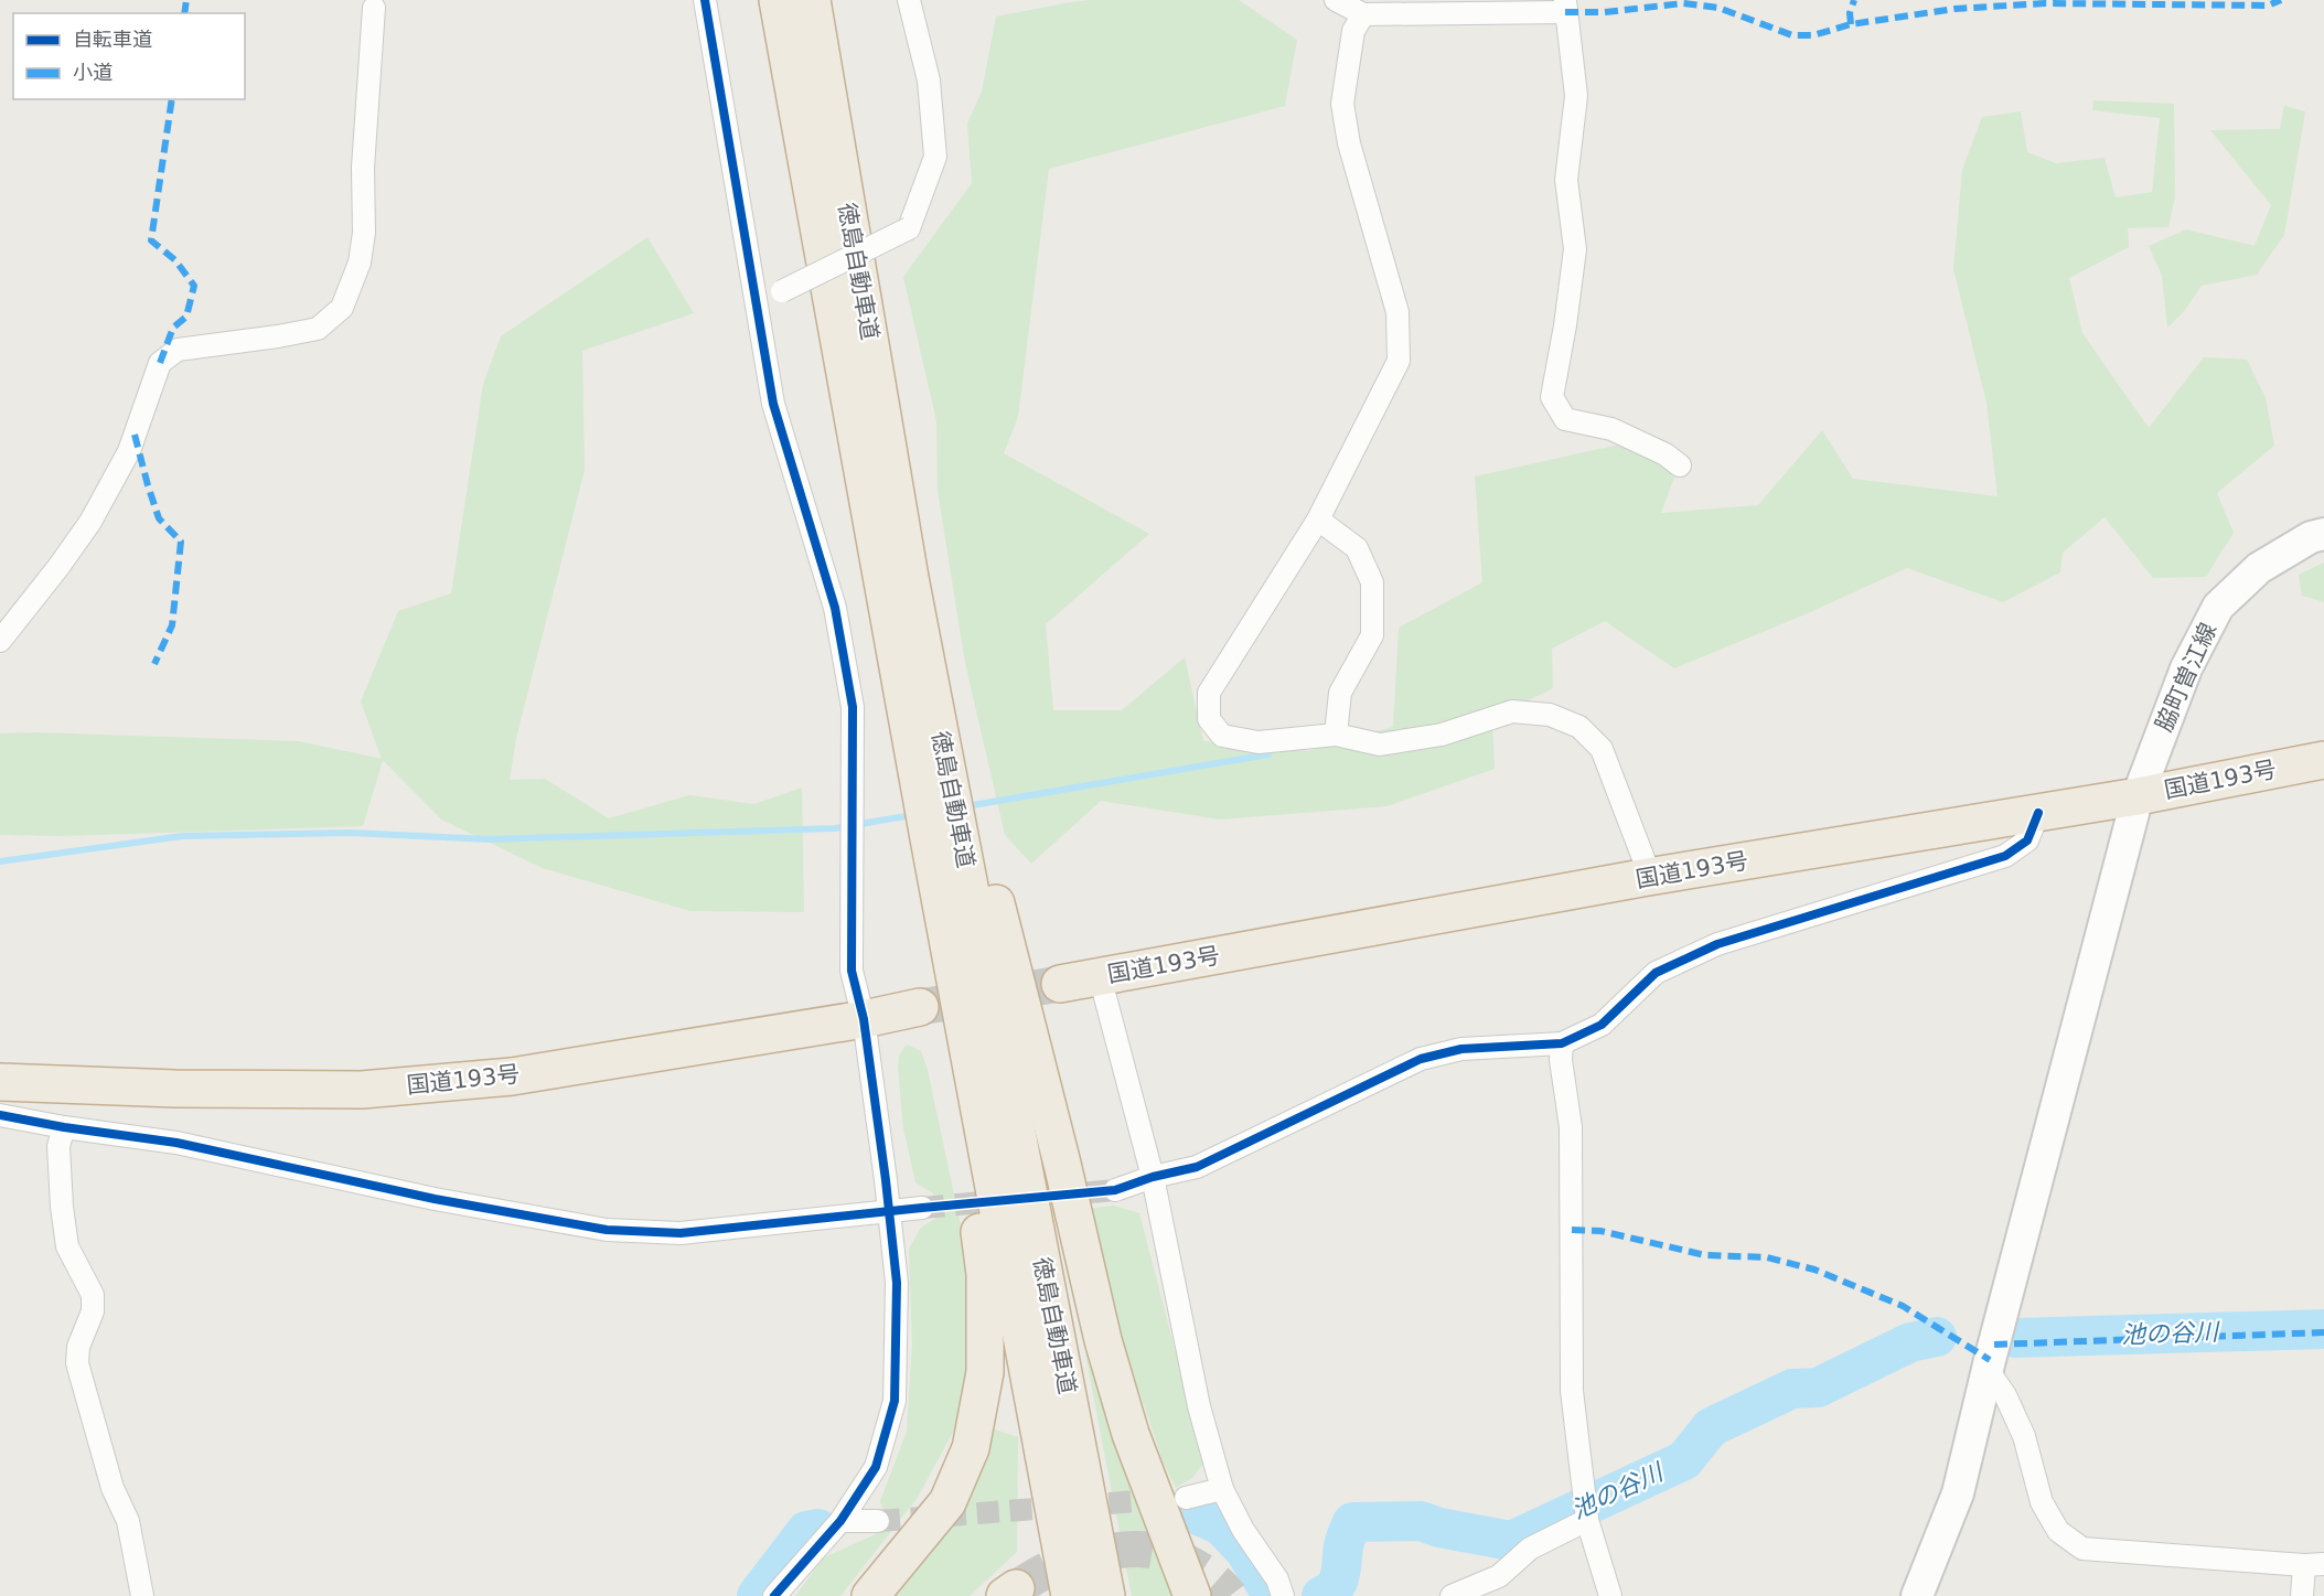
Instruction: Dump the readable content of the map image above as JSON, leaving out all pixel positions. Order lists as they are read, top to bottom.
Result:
{
  "streets": {
    "highway": ["徳島自動車道", "国道193号"],
    "street": ["脇町曽江線"]
  },
  "crossings": [
    ["脇町曽江線", "国道193号"]
  ],
  "water": ["池の谷川"],
  "legend": ["自転車道", "小道"]
}
